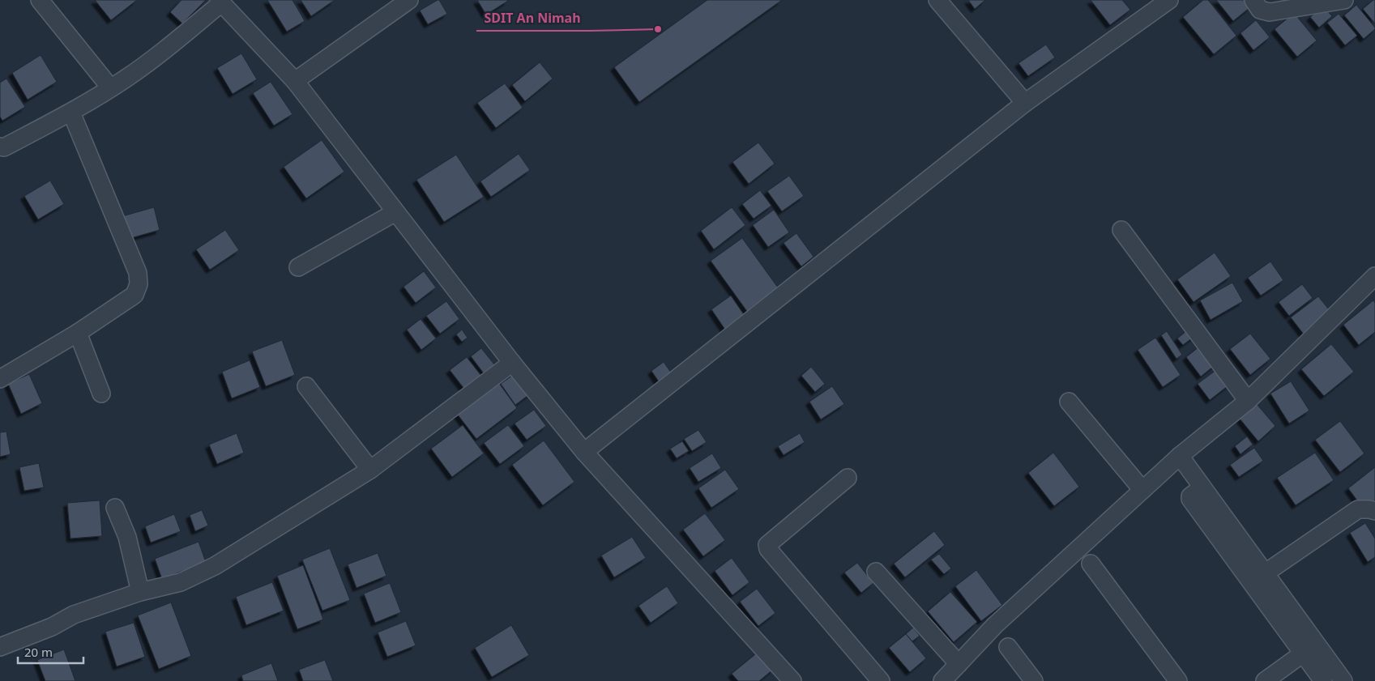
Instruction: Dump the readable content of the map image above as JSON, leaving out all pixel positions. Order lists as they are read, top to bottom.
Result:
{
  "places": ["SDIT An Nimah"],
  "scale_bar": "20 m"
}
